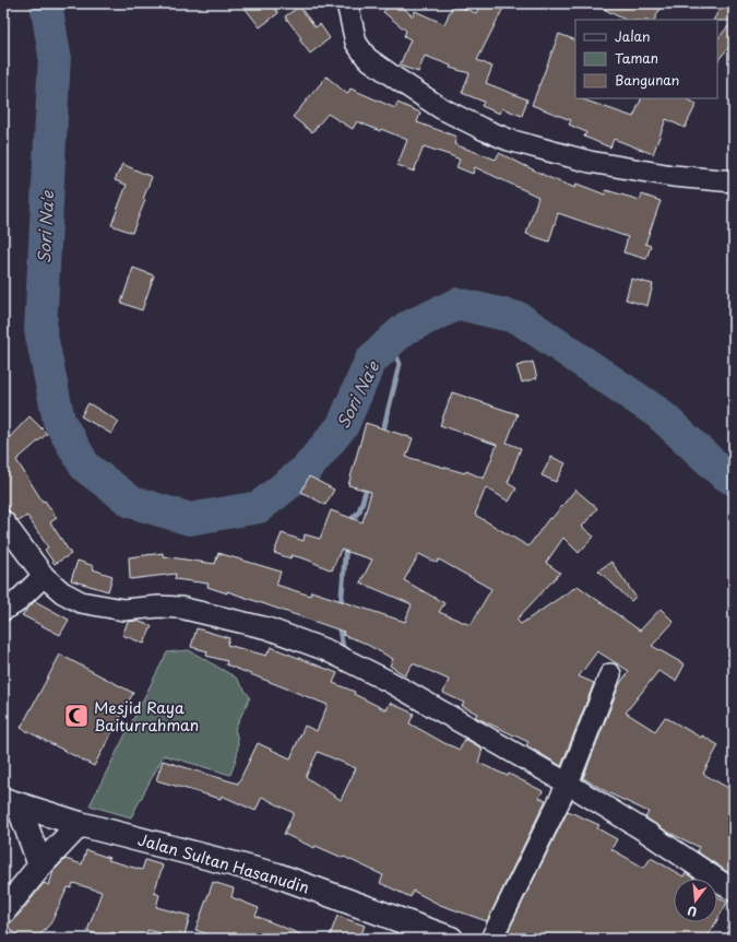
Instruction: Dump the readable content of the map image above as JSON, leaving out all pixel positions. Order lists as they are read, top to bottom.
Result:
{
  "streets": {
    "main road": ["Jalan Sultan Hasanudin"]
  },
  "water": ["Sori Na'e"],
  "places": {
    "mosque": ["Mesjid Raya Baiturrahman"]
  },
  "legend": ["Jalan", "Taman", "Bangunan"],
  "north": "bottom"
}
